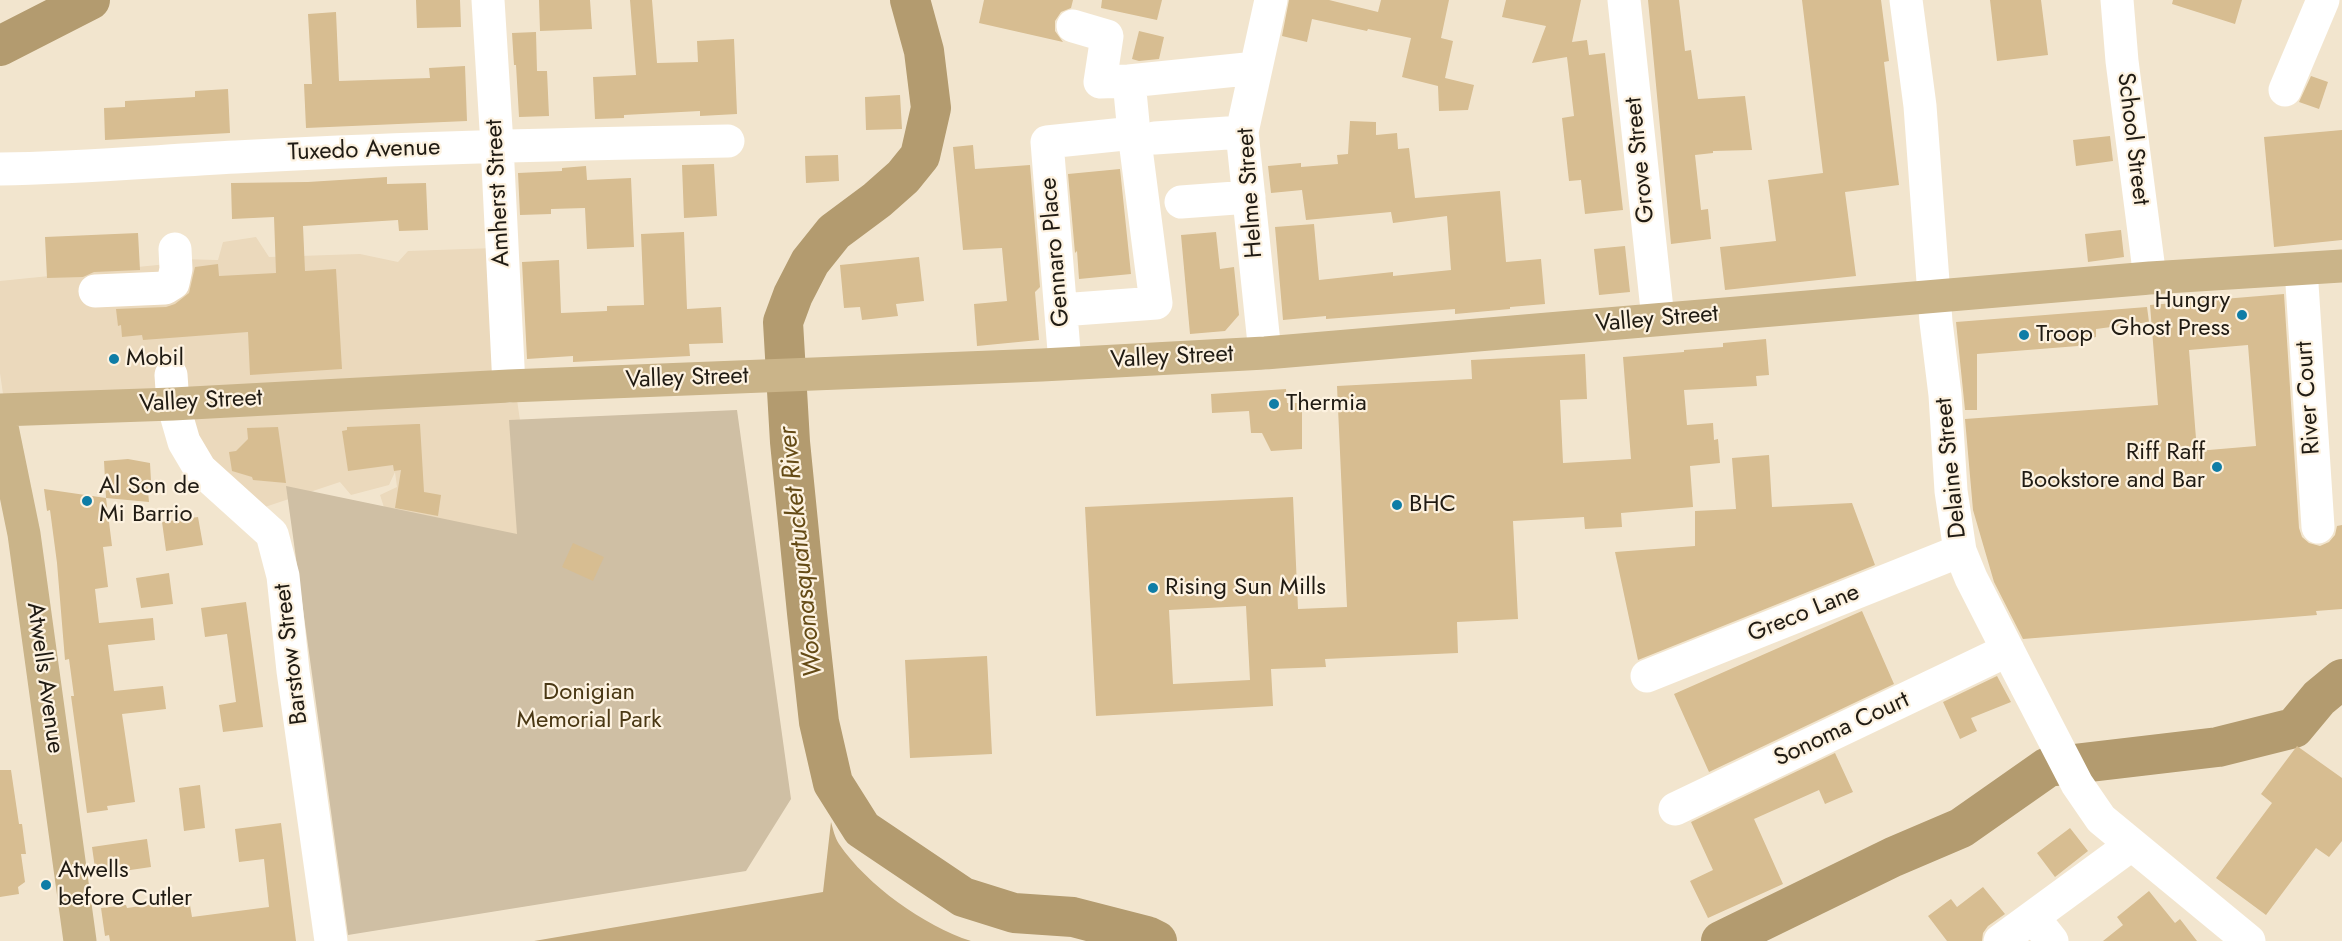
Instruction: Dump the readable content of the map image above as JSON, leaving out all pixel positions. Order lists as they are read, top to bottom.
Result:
{
  "streets": {
    "main road": ["Valley Street", "Atwells Avenue"],
    "street": [
      "School Street",
      "Tuxedo Avenue",
      "Grove Street",
      "Amherst Street",
      "Helme Street",
      "Gennaro Place",
      "River Court",
      "Delaine Street",
      "Greco Lane",
      "Barstow Street",
      "Sonoma Court"
    ]
  },
  "crossings": [
    ["School Street", "Valley Street"],
    ["Tuxedo Avenue", "Amherst Street"],
    ["Grove Street", "Valley Street"],
    ["Amherst Street", "Valley Street"],
    ["Helme Street", "Valley Street"],
    ["Gennaro Place", "Valley Street"],
    ["Valley Street", "River Court"],
    ["Valley Street", "Delaine Street"],
    ["Valley Street", "Barstow Street"],
    ["Delaine Street", "Greco Lane"],
    ["Delaine Street", "Sonoma Court"]
  ],
  "water": ["Woonasquatucket River"],
  "parks": ["Donigian Memorial Park"],
  "places": [
    "Hungry Ghost Press",
    "Troop",
    "Mobil",
    "Thermia",
    "Riff Raff Bookstore and Bar",
    "Al Son de Mi Barrio",
    "BHC",
    "Rising Sun Mills",
    "Atwells before Cutler"
  ]
}
